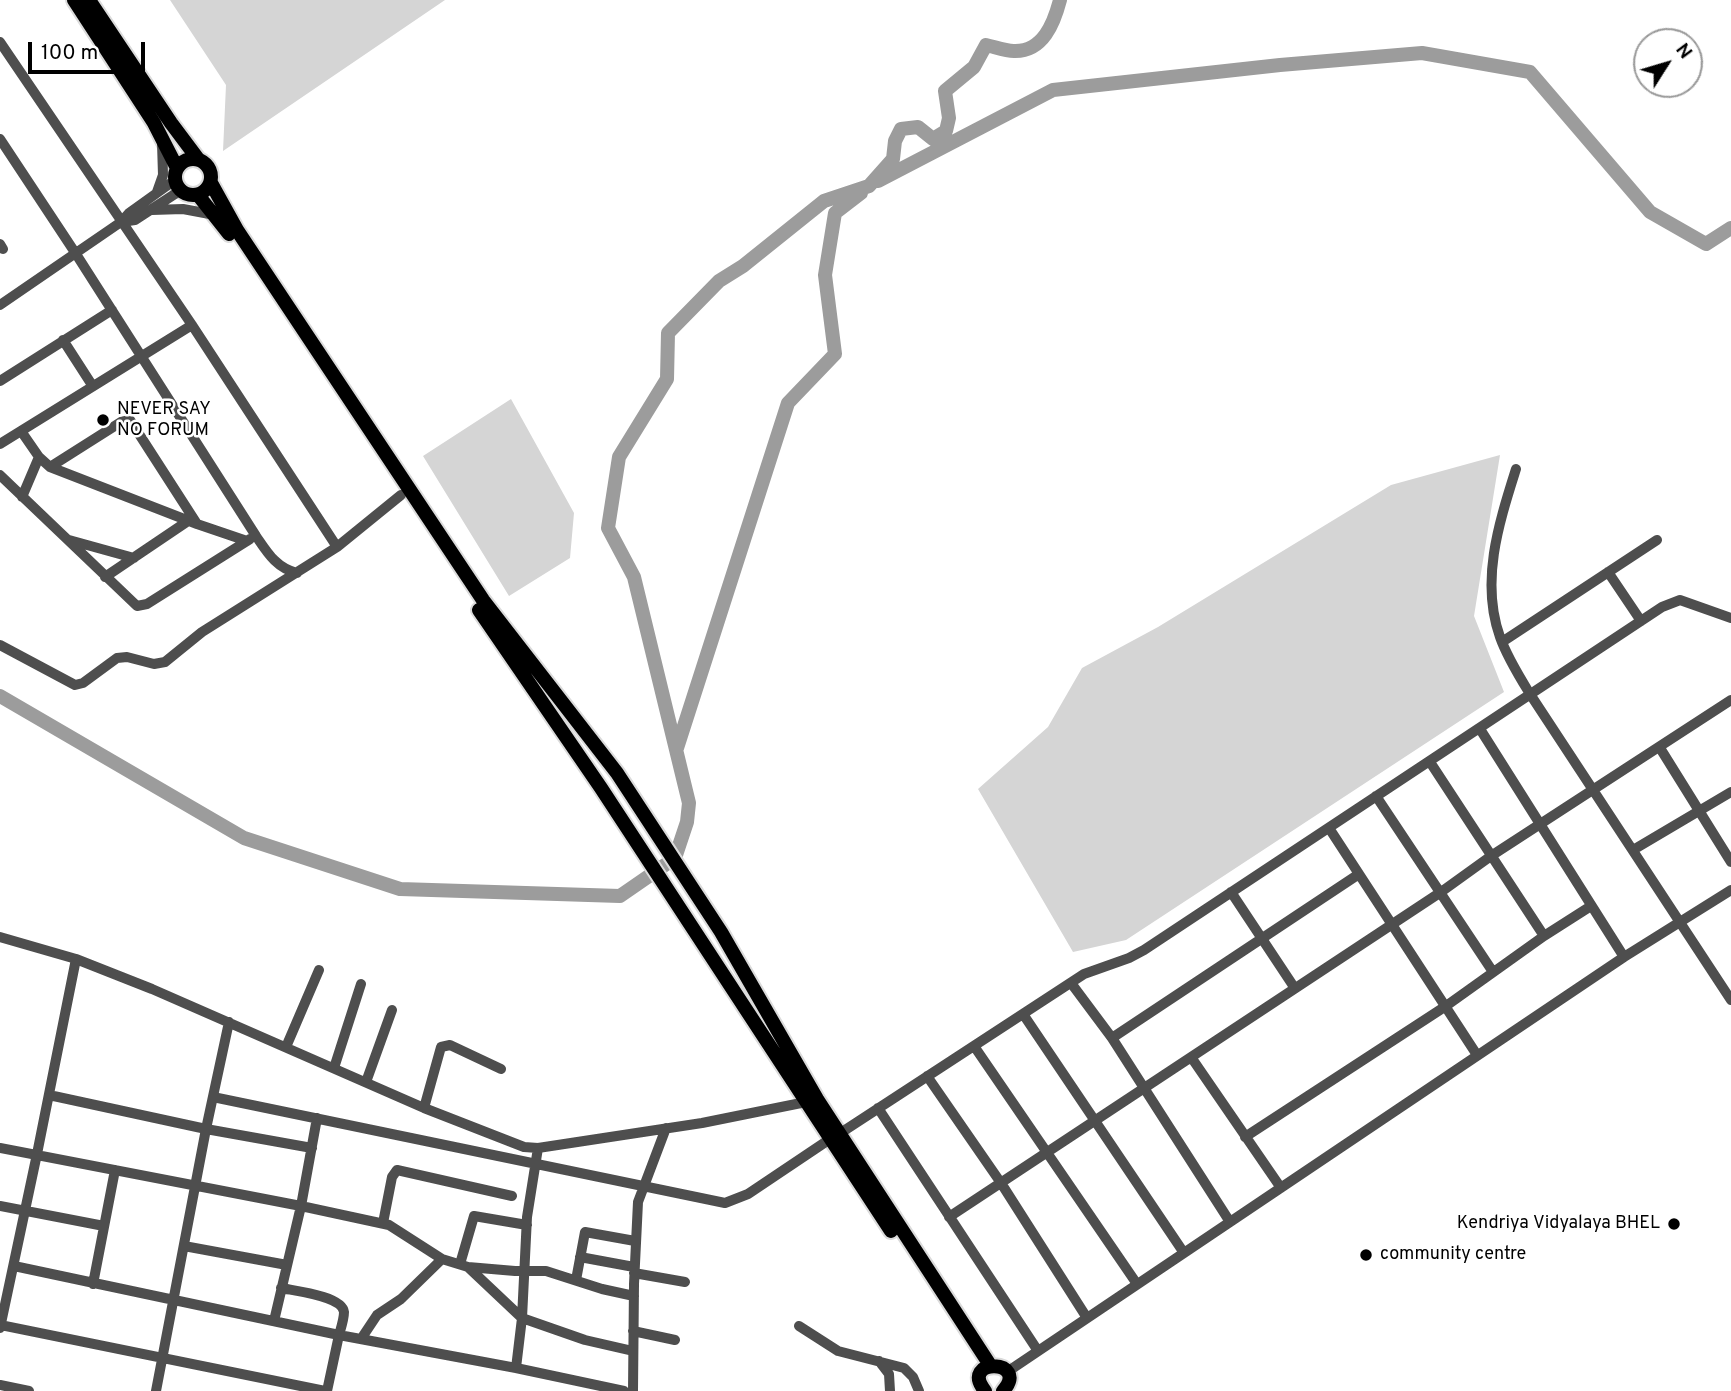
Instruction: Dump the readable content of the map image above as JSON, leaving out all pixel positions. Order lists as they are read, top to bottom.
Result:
{
  "places": ["NEVER SAY NO FORUM", "Kendriya Vidyalaya BHEL", "community centre"],
  "scale_bar": "100 m",
  "north": "top right"
}
